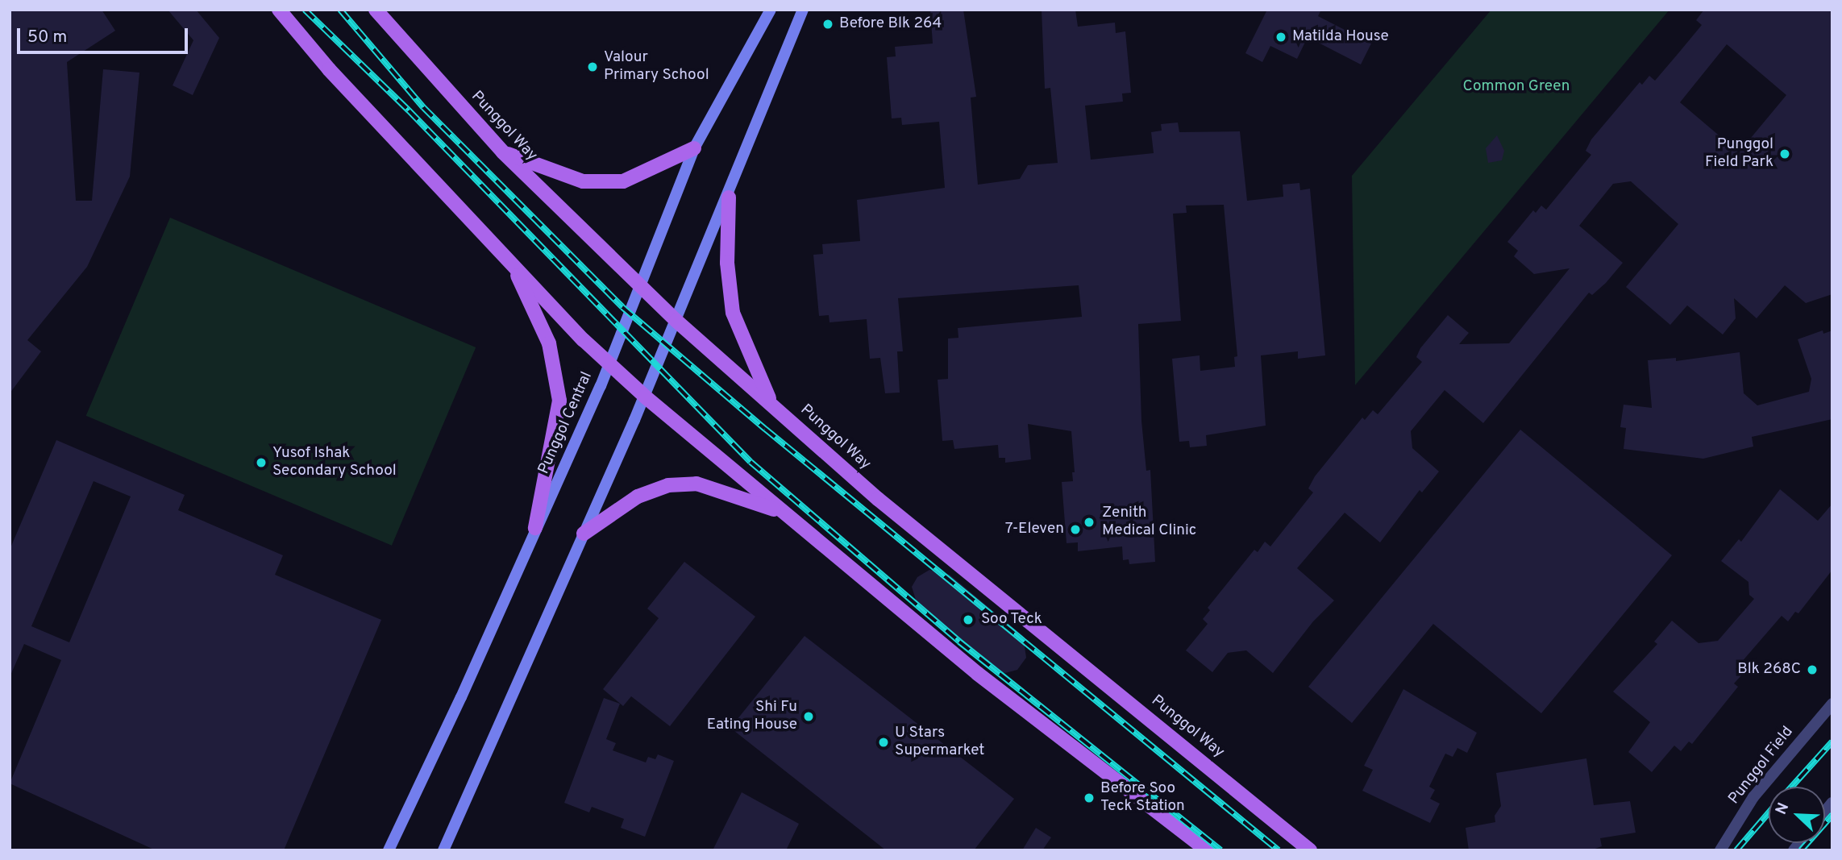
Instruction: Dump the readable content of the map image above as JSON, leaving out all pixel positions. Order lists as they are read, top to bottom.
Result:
{
  "streets": {
    "main road": ["Punggol Way", "Punggol Central"],
    "street": ["Punggol Field"]
  },
  "crossings": [
    ["Punggol Way", "Punggol Central"]
  ],
  "parks": ["Common Green"],
  "places": [
    "Before Blk 264",
    "Matilda House",
    "Valour Primary School",
    "Punggol Field Park",
    "Yusof Ishak Secondary School",
    "Zenith Medical Clinic",
    "7-Eleven",
    "Soo Teck",
    "Blk 268C",
    "Shi Fu Eating House",
    "U Stars Supermarket",
    "Before Soo Teck Station"
  ],
  "scale_bar": "50 m",
  "north": "top left"
}
